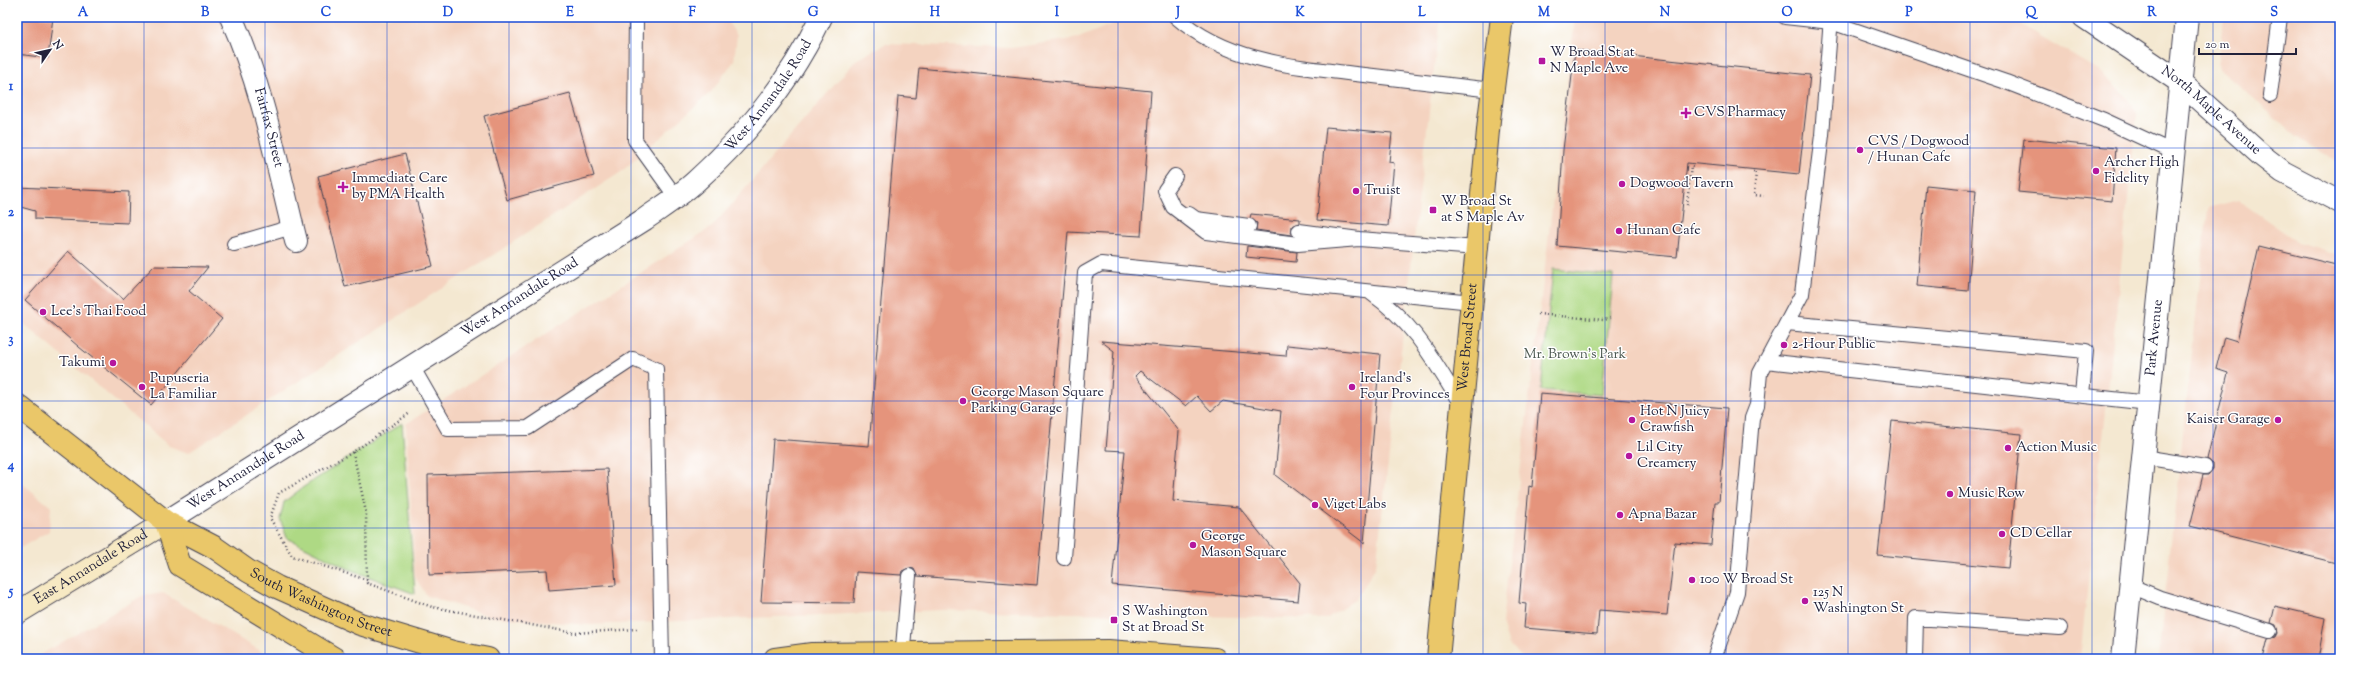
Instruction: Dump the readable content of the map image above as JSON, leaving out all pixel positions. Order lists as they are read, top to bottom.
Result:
{
  "streets": {
    "main road": ["West Broad Street", "East Annandale Road", "South Washington Street"],
    "street": [
      "West Annandale Road",
      "North Maple Avenue",
      "Fairfax Street",
      "Park Avenue"
    ]
  },
  "crossings": [
    ["West Annandale Road", "East Annandale Road"],
    ["West Annandale Road", "South Washington Street"],
    ["North Maple Avenue", "Park Avenue"],
    ["East Annandale Road", "South Washington Street"]
  ],
  "parks": ["Mr. Brown's Park"],
  "places": {
    "transit": ["W Broad St at N Maple Ave", "W Broad St at S Maple Av", "S Washington St at Broad St"],
    "health": ["CVS Pharmacy", "Immediate Care by PMA Health"],
    "other": [
      "CVS / Dogwood / Hunan Cafe",
      "Archer High Fidelity",
      "Dogwood Tavern",
      "Truist",
      "Hunan Cafe",
      "Lee's Thai Food",
      "2-Hour Public",
      "Takumi",
      "Pupuseria La Familiar",
      "Ireland's Four Provinces",
      "George Mason Square Parking Garage",
      "Hot N Juicy Crawfish",
      "Kaiser Garage",
      "Action Music",
      "Lil City Creamery",
      "Music Row",
      "Viget Labs",
      "Apna Bazar",
      "CD Cellar",
      "George Mason Square",
      "100 W Broad St",
      "125 N Washington St"
    ]
  },
  "scale_bar": "20 m",
  "north": "top right",
  "grid": {
    "columns": [
      "A",
      "B",
      "C",
      "D",
      "E",
      "F",
      "G",
      "H",
      "I",
      "J",
      "K",
      "L",
      "M",
      "N",
      "O",
      "P",
      "Q",
      "R",
      "S"
    ],
    "rows": [
      "1",
      "2",
      "3",
      "4",
      "5"
    ]
  }
}
